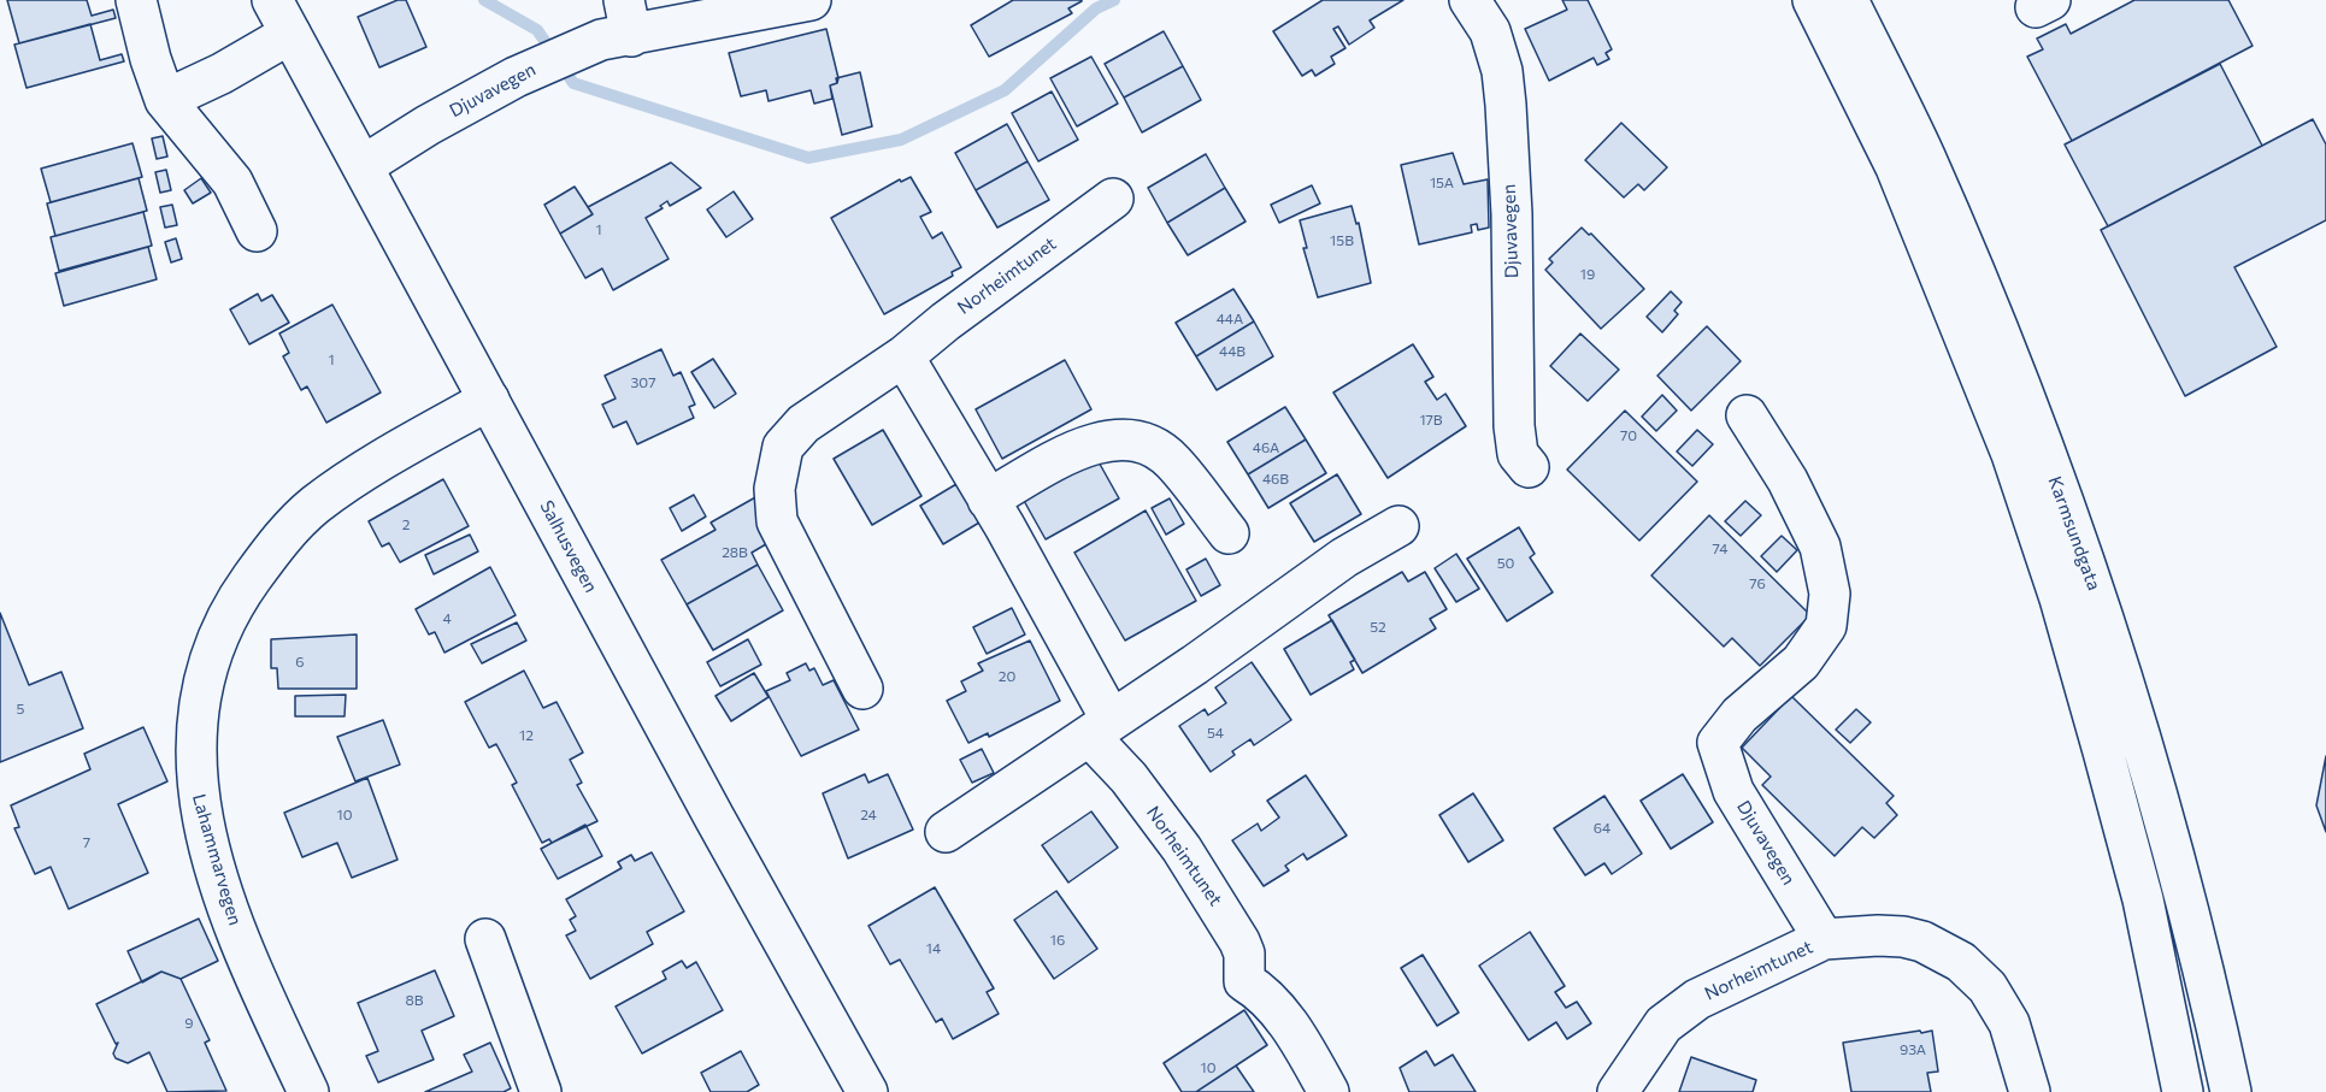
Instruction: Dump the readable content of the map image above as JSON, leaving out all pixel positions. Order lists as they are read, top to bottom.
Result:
{
  "streets": {
    "main road": [
      "Djuvavegen",
      "Norheimtunet",
      "Karmsundgata",
      "Salhusvegen",
      "Lahammarvegen"
    ]
  },
  "crossings": [
    ["Djuvavegen", "Norheimtunet"],
    ["Djuvavegen", "Salhusvegen"],
    ["Salhusvegen", "Lahammarvegen"]
  ],
  "house_numbers": [
    "15A",
    "1",
    "15B",
    "19",
    "44A",
    "44B",
    "1",
    "307",
    "17B",
    "70",
    "46A",
    "46B",
    "2",
    "74",
    "28B",
    "50",
    "76",
    "4",
    "52",
    "6",
    "20",
    "5",
    "54",
    "12",
    "10",
    "24",
    "64",
    "7",
    "16",
    "14",
    "8B",
    "9",
    "93A",
    "10"
  ]
}
